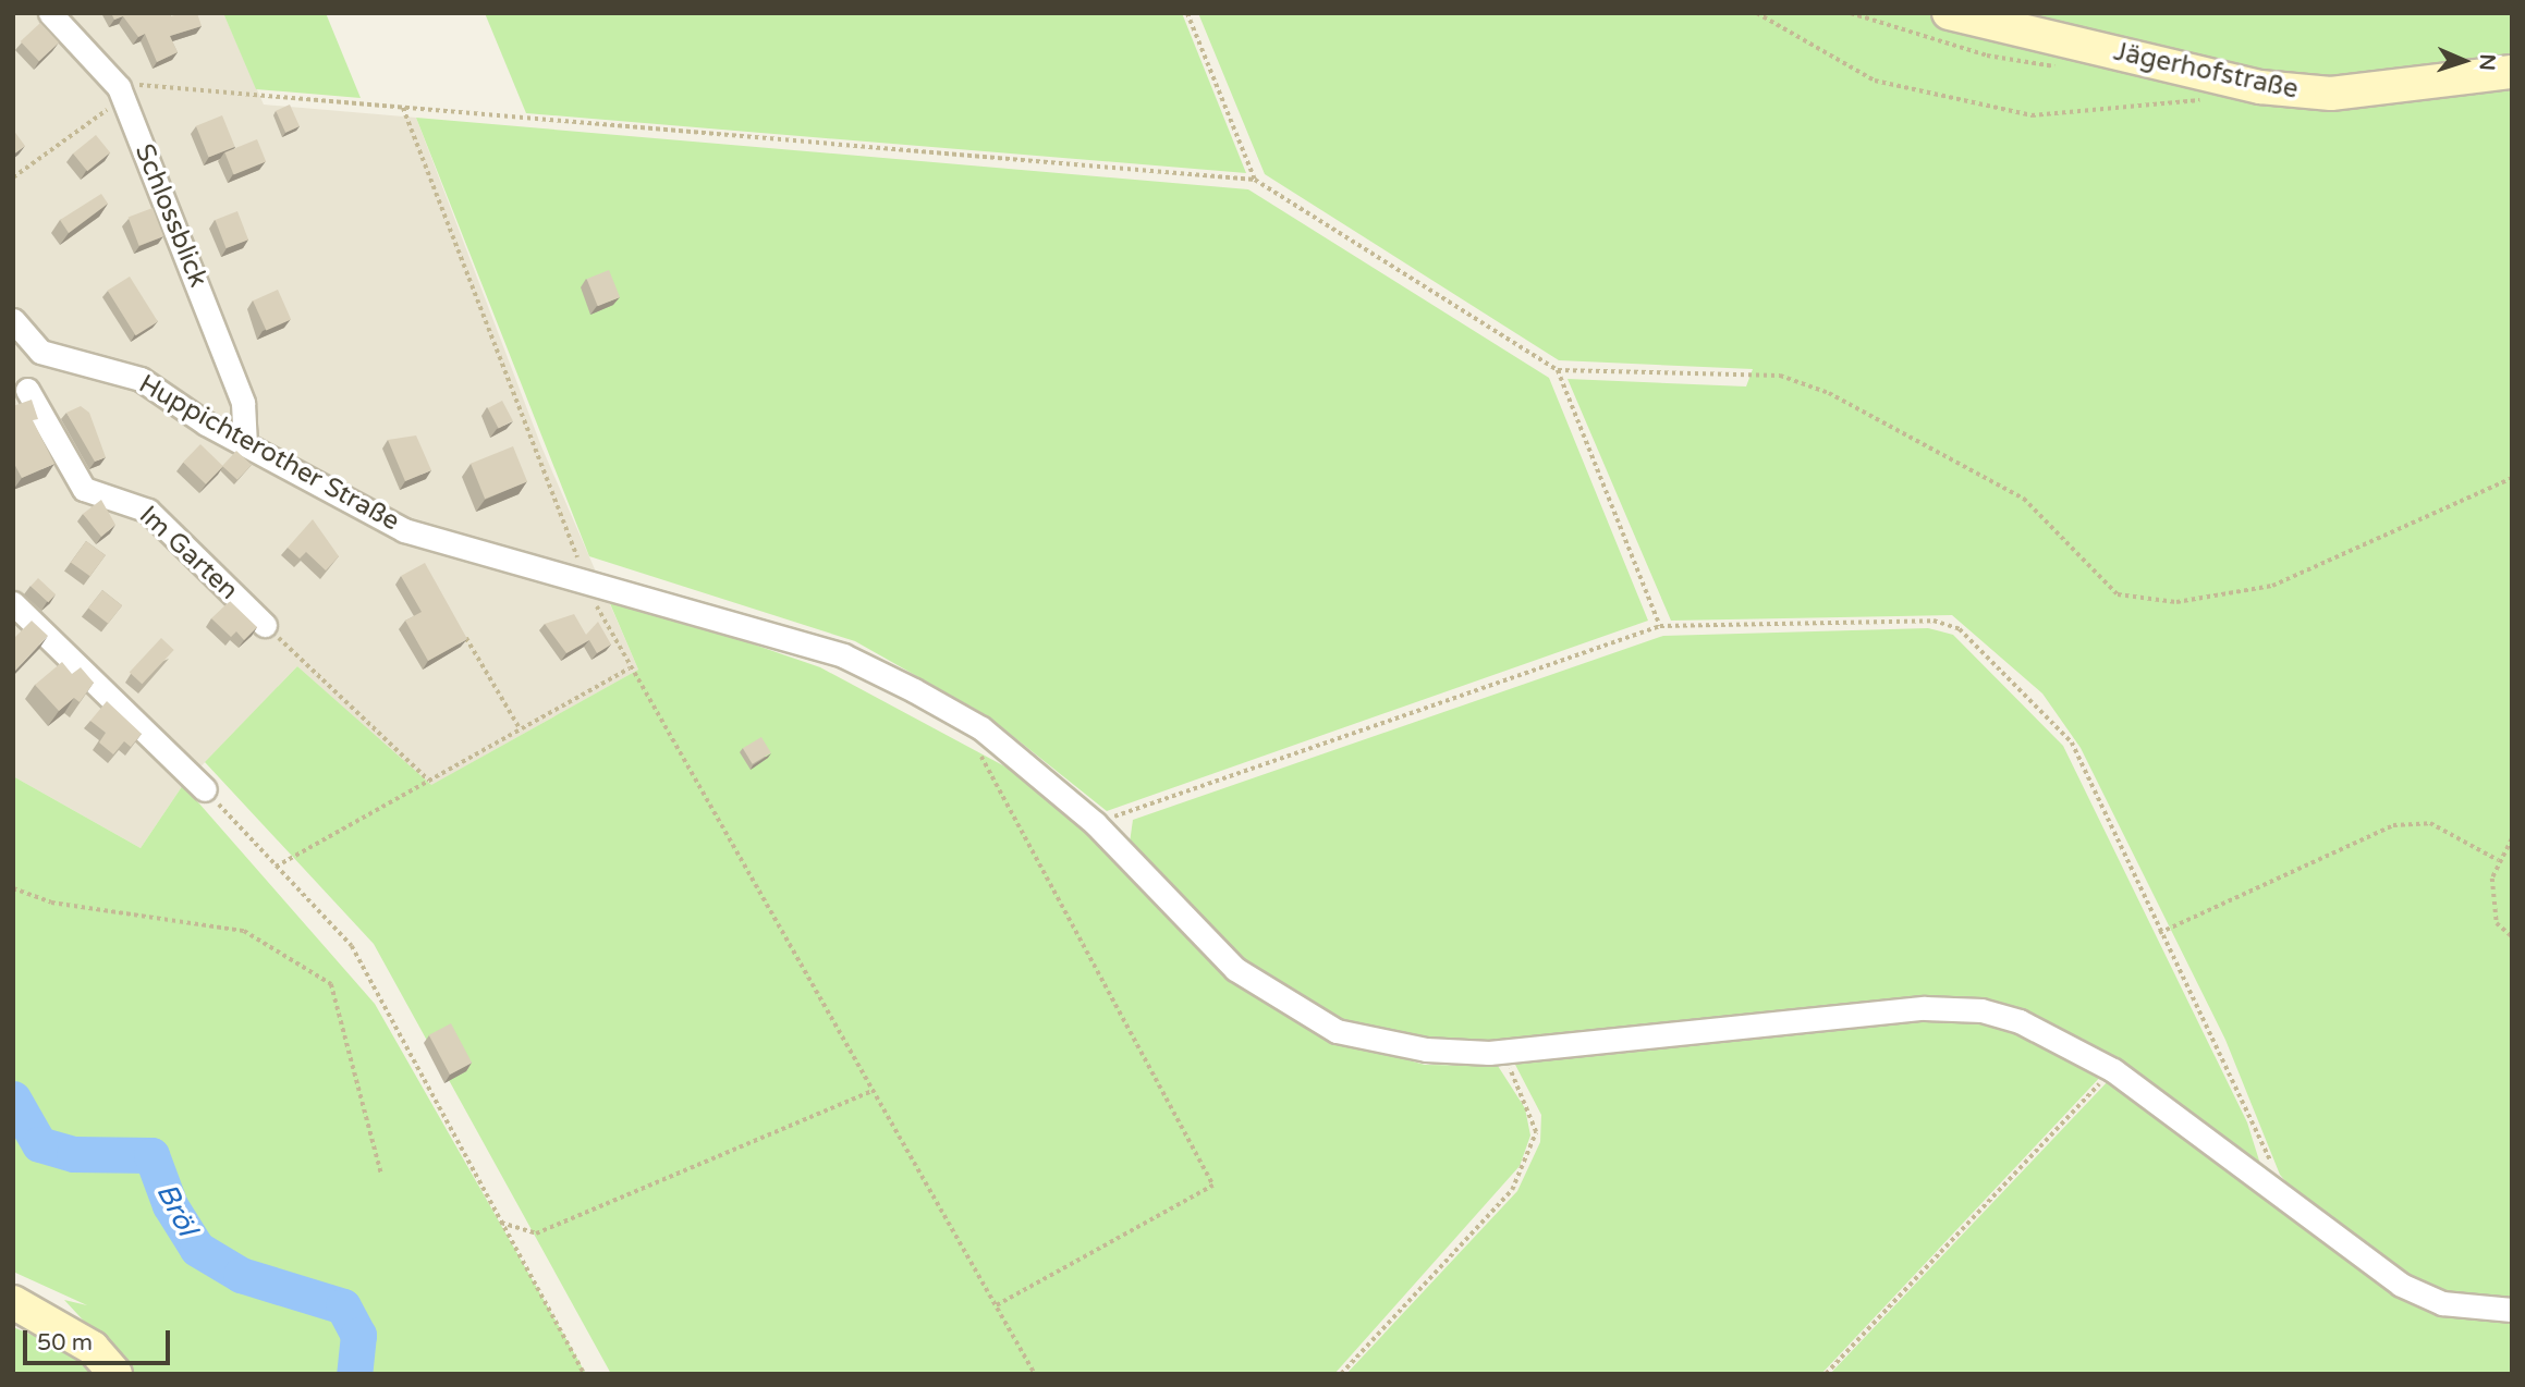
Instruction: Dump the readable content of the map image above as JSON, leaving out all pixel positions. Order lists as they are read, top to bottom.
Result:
{
  "streets": {
    "main road": ["Jägerhofstraße"],
    "street": ["Schlossblick", "Huppichterother Straße", "Im Garten"]
  },
  "crossings": [
    ["Schlossblick", "Huppichterother Straße"],
    ["Huppichterother Straße", "Im Garten"]
  ],
  "water": ["Bröl"],
  "scale_bar": "50 m",
  "north": "right"
}
